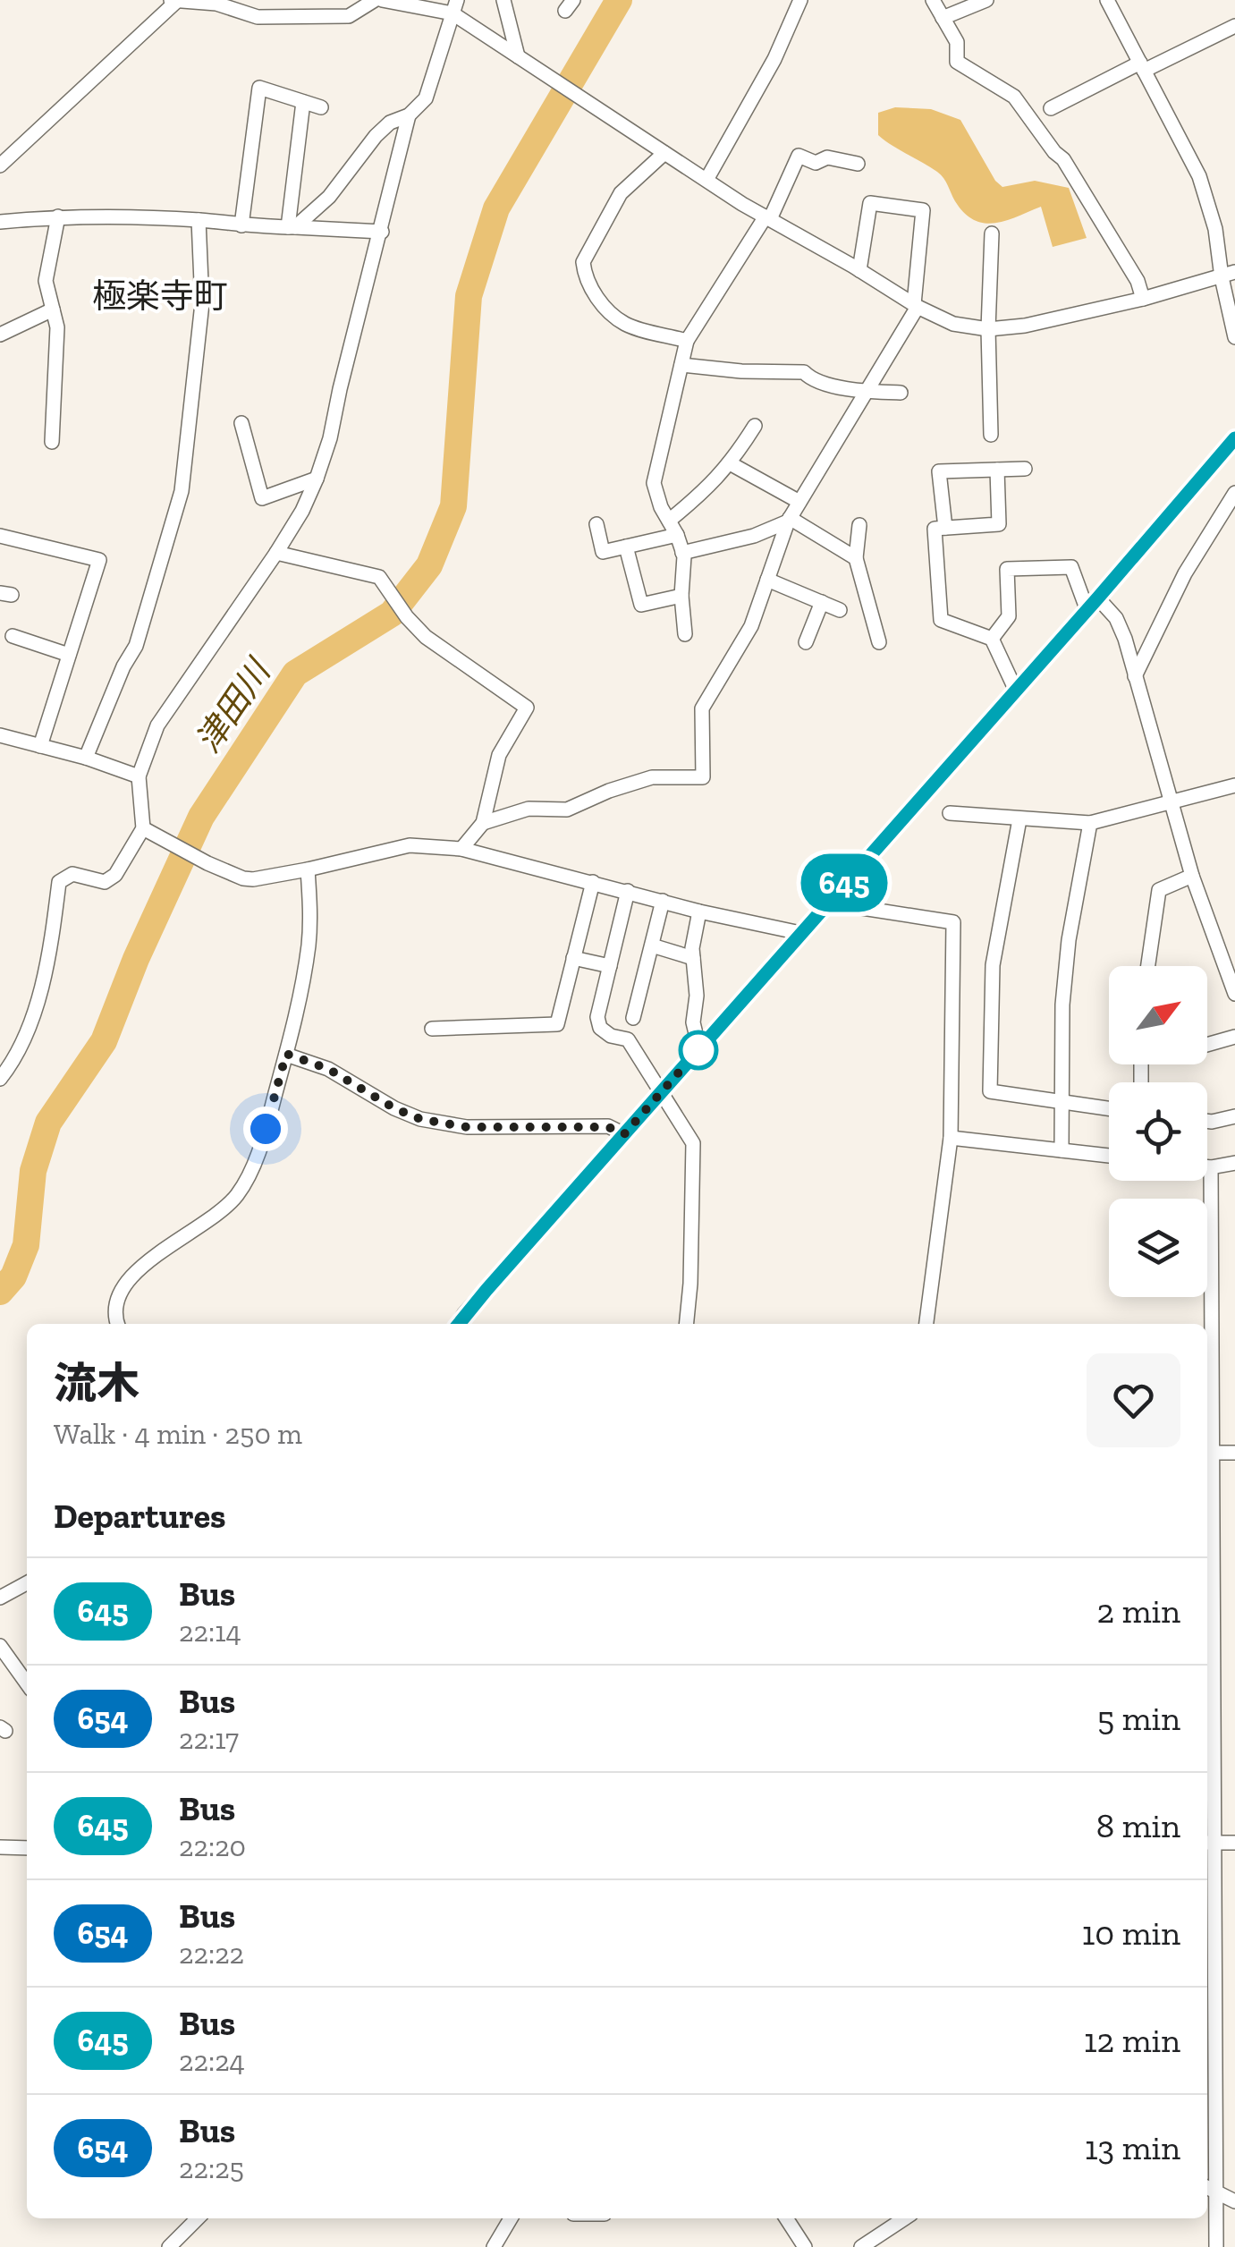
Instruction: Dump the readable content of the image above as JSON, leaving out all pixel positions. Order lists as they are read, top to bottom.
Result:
{
  "districts": ["極楽寺町"],
  "water": ["津田川"],
  "lines": ["bus line 645"],
  "north": "top right",
  "page": {
    "on_map": "645",
    "heading": [
      ["流木", "Walk · 4 min · 250 m"],
      "Departures"
    ],
    "list": [
      {
        "mark": "645",
        "name": "Bus",
        "note": "22:14",
        "value": "2 min"
      },
      {
        "mark": "654",
        "name": "Bus",
        "note": "22:17",
        "value": "5 min"
      },
      {
        "mark": "645",
        "name": "Bus",
        "note": "22:20",
        "value": "8 min"
      },
      {
        "mark": "654",
        "name": "Bus",
        "note": "22:22",
        "value": "10 min"
      },
      {
        "mark": "645",
        "name": "Bus",
        "note": "22:24",
        "value": "12 min"
      },
      {
        "mark": "654",
        "name": "Bus",
        "note": "22:25",
        "value": "13 min"
      }
    ]
  }
}
